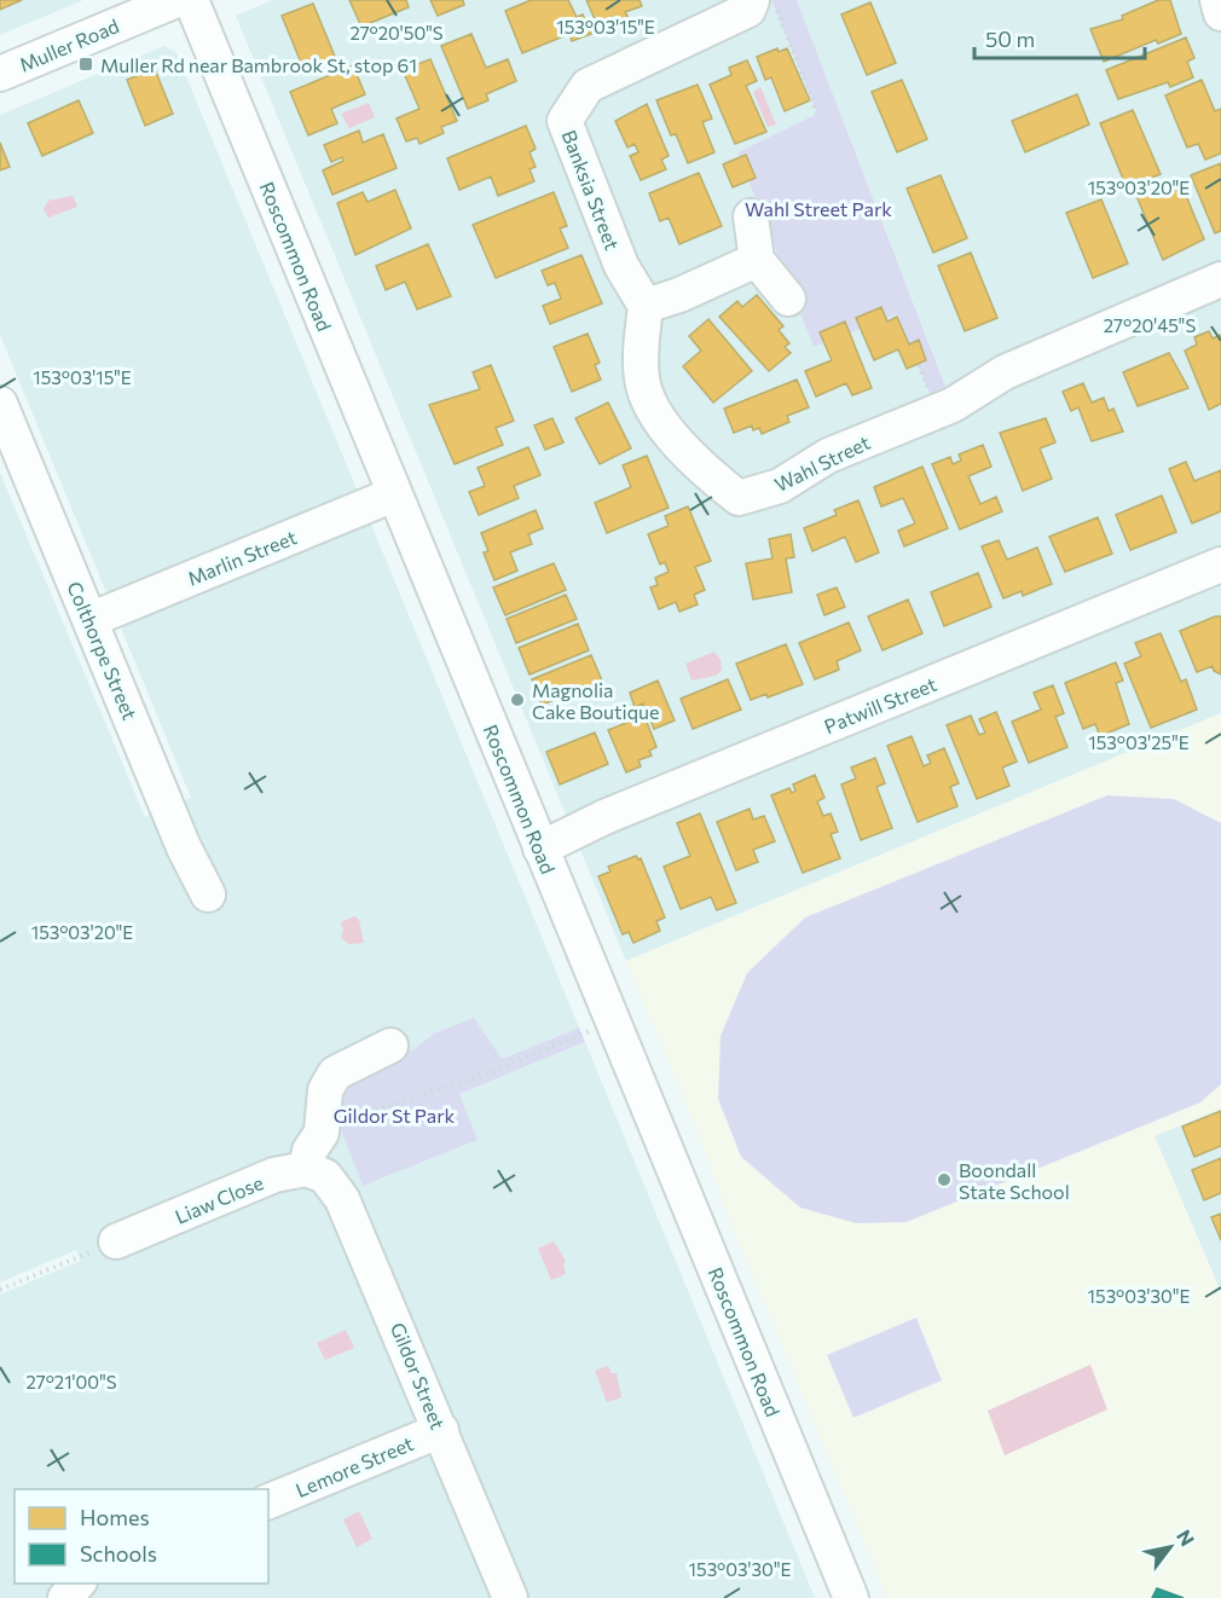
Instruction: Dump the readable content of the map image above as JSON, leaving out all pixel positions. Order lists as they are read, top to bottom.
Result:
{
  "streets": {
    "street": [
      "Muller Road",
      "Banksia Street",
      "Roscommon Road",
      "Wahl Street",
      "Marlin Street",
      "Colthorpe Street",
      "Patwill Street",
      "Liaw Close",
      "Gildor Street",
      "Lemore Street"
    ]
  },
  "crossings": [
    ["Banksia Street", "Wahl Street"],
    ["Roscommon Road", "Marlin Street"],
    ["Roscommon Road", "Patwill Street"],
    ["Marlin Street", "Colthorpe Street"],
    ["Liaw Close", "Gildor Street"],
    ["Gildor Street", "Lemore Street"]
  ],
  "parks": ["Wahl Street Park", "Gildor St Park"],
  "places": {
    "transit": ["Muller Rd near Bambrook St, stop 61"],
    "other": ["Magnolia Cake Boutique", "Boondall State School"]
  },
  "legend": ["Homes", "Schools"],
  "scale_bar": "50 m",
  "north": "top right",
  "coordinates": [
    "153°03'15\"E",
    "27°20'50\"S",
    "153°03'20\"E",
    "27°20'45\"S",
    "153°03'25\"E",
    "153°03'30\"E",
    "27°21'00\"S"
  ]
}
